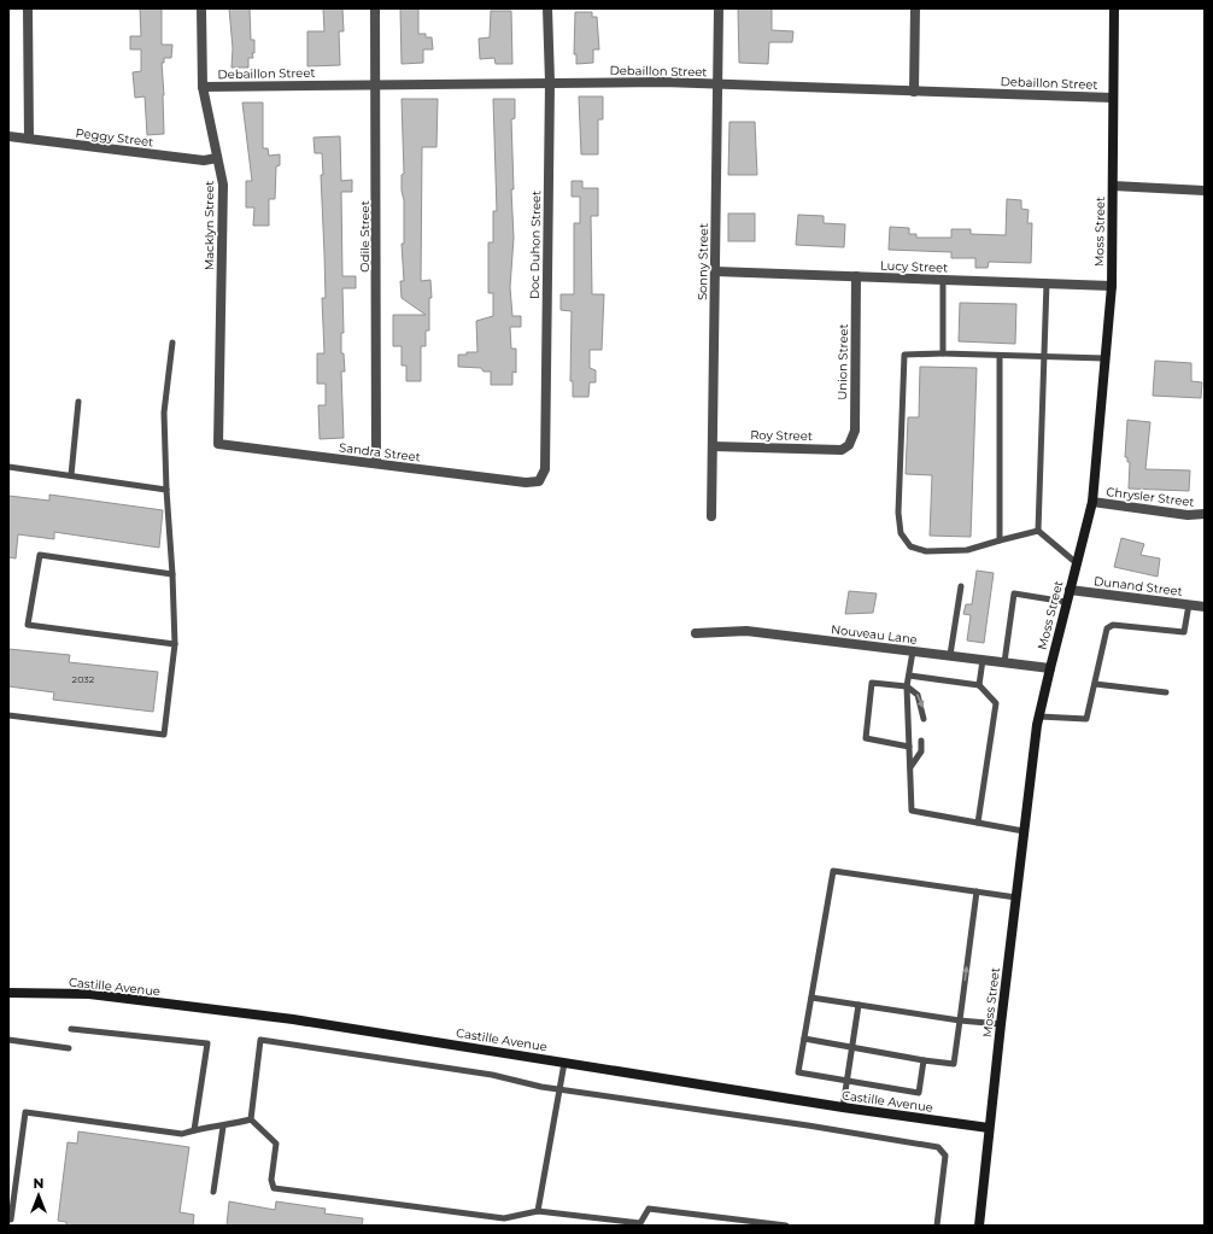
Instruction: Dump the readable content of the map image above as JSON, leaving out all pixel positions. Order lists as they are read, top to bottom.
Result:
{
  "streets": {
    "main road": ["Moss Street", "Castille Avenue"],
    "street": [
      "Debaillon Street",
      "Peggy Street",
      "Macklyn Street",
      "Odile Street",
      "Doc Duhon Street",
      "Sonny Street",
      "Lucy Street",
      "Union Street",
      "Roy Street",
      "Sandra Street",
      "Chrysler Street",
      "Dunand Street",
      "Nouveau Lane"
    ]
  },
  "crossings": [
    ["Debaillon Street", "Macklyn Street"],
    ["Debaillon Street", "Moss Street"],
    ["Debaillon Street", "Odile Street"],
    ["Debaillon Street", "Doc Duhon Street"],
    ["Debaillon Street", "Sonny Street"],
    ["Peggy Street", "Macklyn Street"],
    ["Macklyn Street", "Sandra Street"],
    ["Moss Street", "Lucy Street"],
    ["Moss Street", "Chrysler Street"],
    ["Moss Street", "Dunand Street"],
    ["Moss Street", "Nouveau Lane"],
    ["Moss Street", "Castille Avenue"],
    ["Odile Street", "Sandra Street"],
    ["Doc Duhon Street", "Sandra Street"],
    ["Sonny Street", "Lucy Street"],
    ["Sonny Street", "Roy Street"],
    ["Lucy Street", "Union Street"],
    ["Union Street", "Roy Street"]
  ],
  "house_numbers": ["2032"],
  "north": "top"
}
